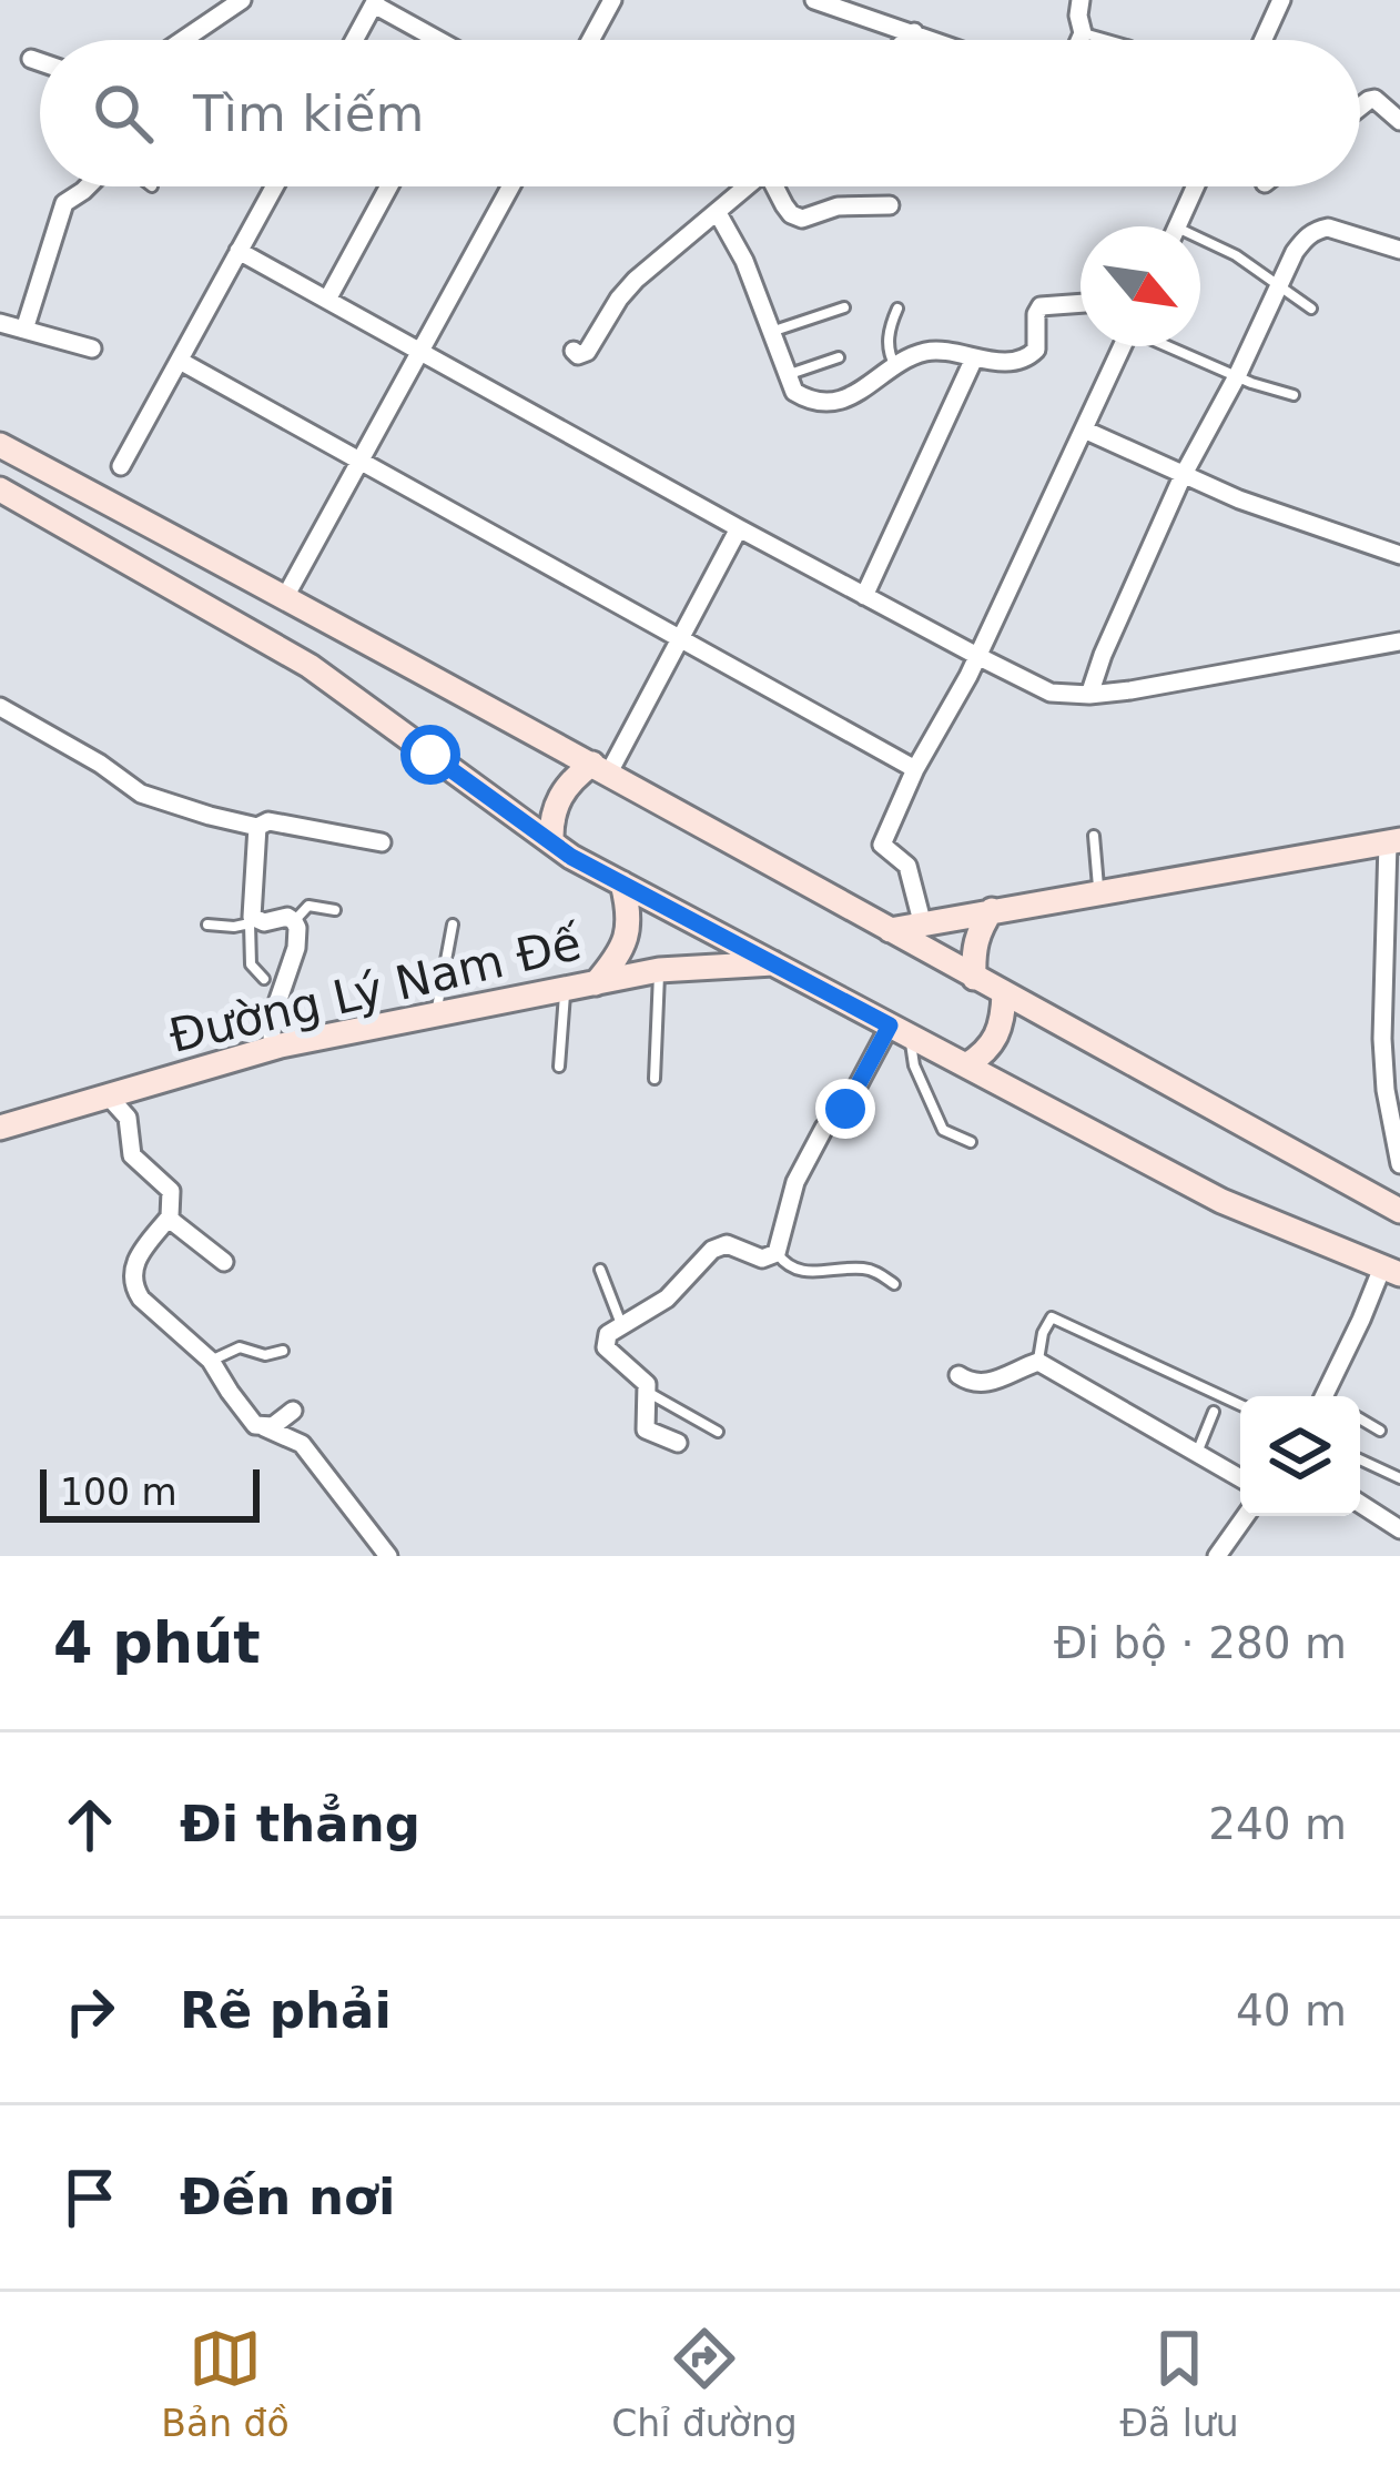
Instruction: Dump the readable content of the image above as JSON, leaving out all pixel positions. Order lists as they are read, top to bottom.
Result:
{
  "streets": {
    "street": ["Đường Lý Nam Đế"]
  },
  "scale_bar": "100 m",
  "north": "bottom right",
  "page": {
    "search": "Tìm kiếm",
    "scale": "100 m",
    "heading": ["4 phút", "Đi bộ · 280 m"],
    "list": [
      ["Đi thẳng", "240 m"],
      ["Rẽ phải", "40 m"],
      "Đến nơi"
    ],
    "nav": ["Bản đồ", "Chỉ đường", "Đã lưu"]
  }
}
